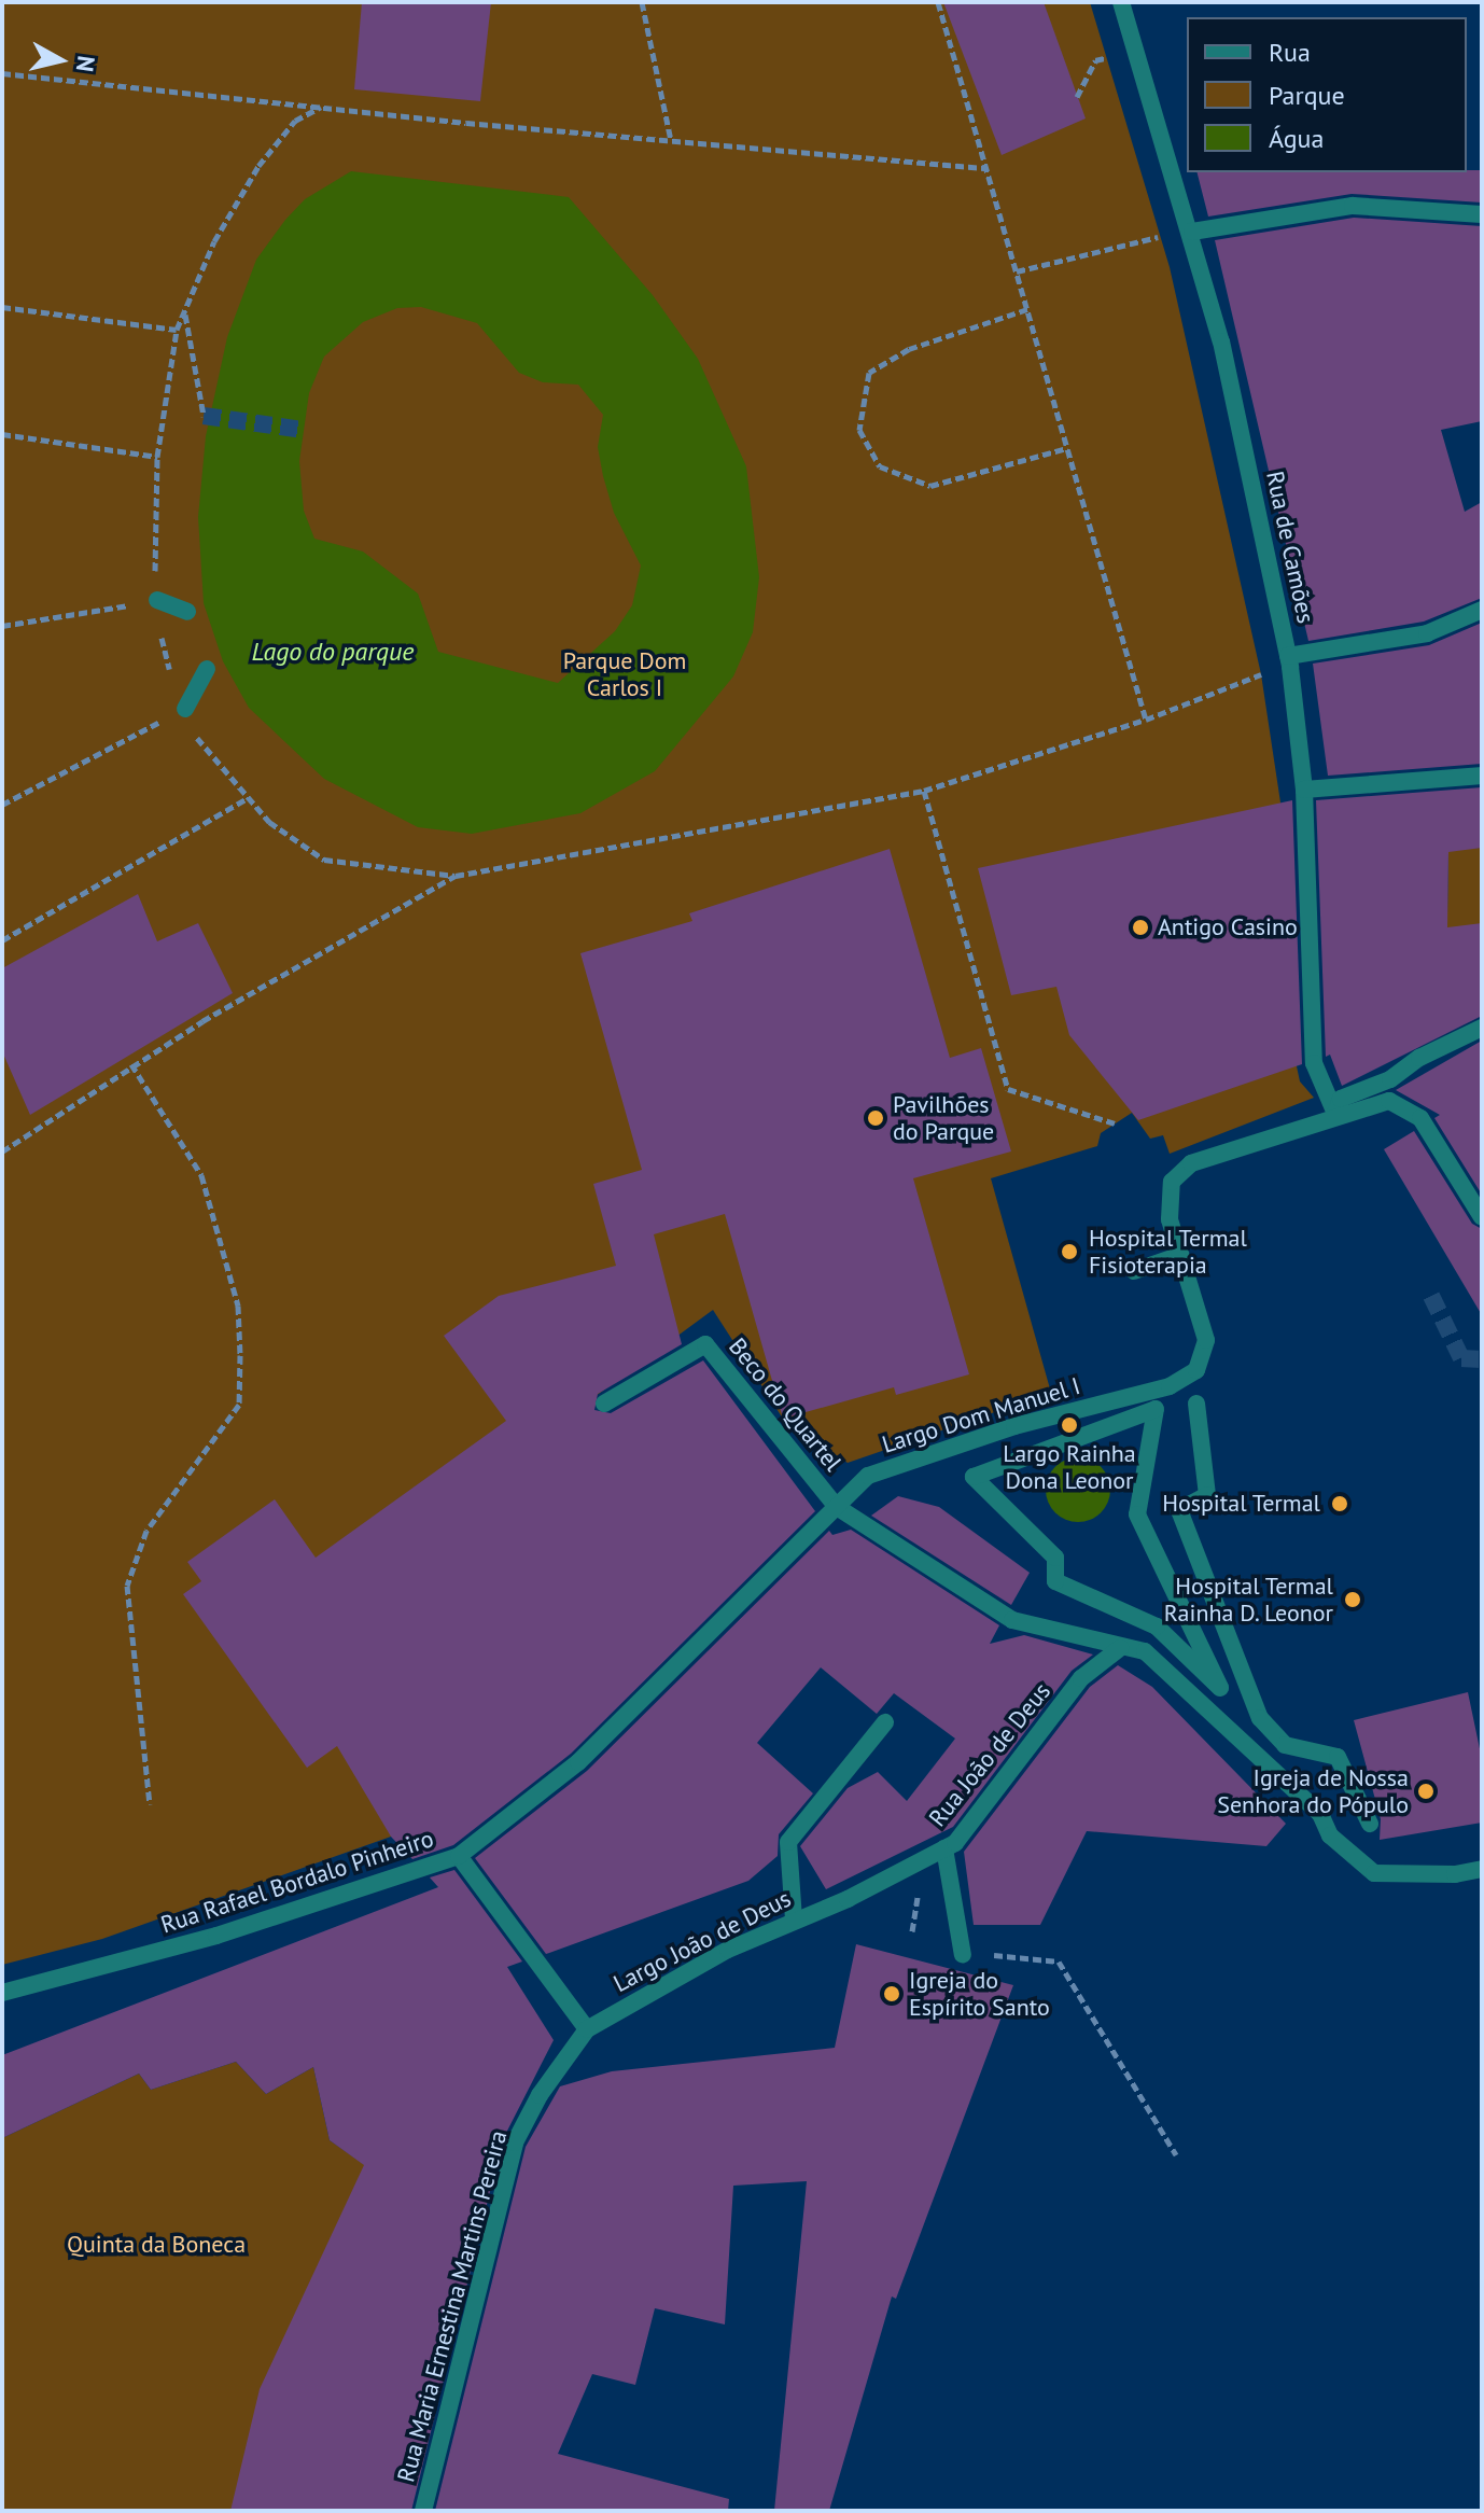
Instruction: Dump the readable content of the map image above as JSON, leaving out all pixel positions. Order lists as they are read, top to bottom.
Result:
{
  "streets": {
    "street": [
      "Rua de Camões",
      "Beco do Quartel",
      "Largo Dom Manuel I",
      "Rua João de Deus",
      "Rua Rafael Bordalo Pinheiro",
      "Largo João de Deus",
      "Rua Maria Ernestina Martins Pereira"
    ]
  },
  "crossings": [
    ["Beco do Quartel", "Largo Dom Manuel I"],
    ["Beco do Quartel", "Rua Rafael Bordalo Pinheiro"],
    ["Largo Dom Manuel I", "Rua Rafael Bordalo Pinheiro"],
    ["Rua João de Deus", "Largo João de Deus"],
    ["Largo João de Deus", "Rua Maria Ernestina Martins Pereira"]
  ],
  "water": ["Lago do parque"],
  "parks": ["Parque Dom Carlos I", "Quinta da Boneca"],
  "places": [
    "Antigo Casino",
    "Pavilhões do Parque",
    "Hospital Termal Fisioterapia",
    "Largo Rainha Dona Leonor",
    "Hospital Termal",
    "Hospital Termal Rainha D. Leonor",
    "Igreja de Nossa Senhora do Pópulo",
    "Igreja do Espírito Santo"
  ],
  "legend": ["Rua", "Parque", "Água"],
  "north": "right"
}
